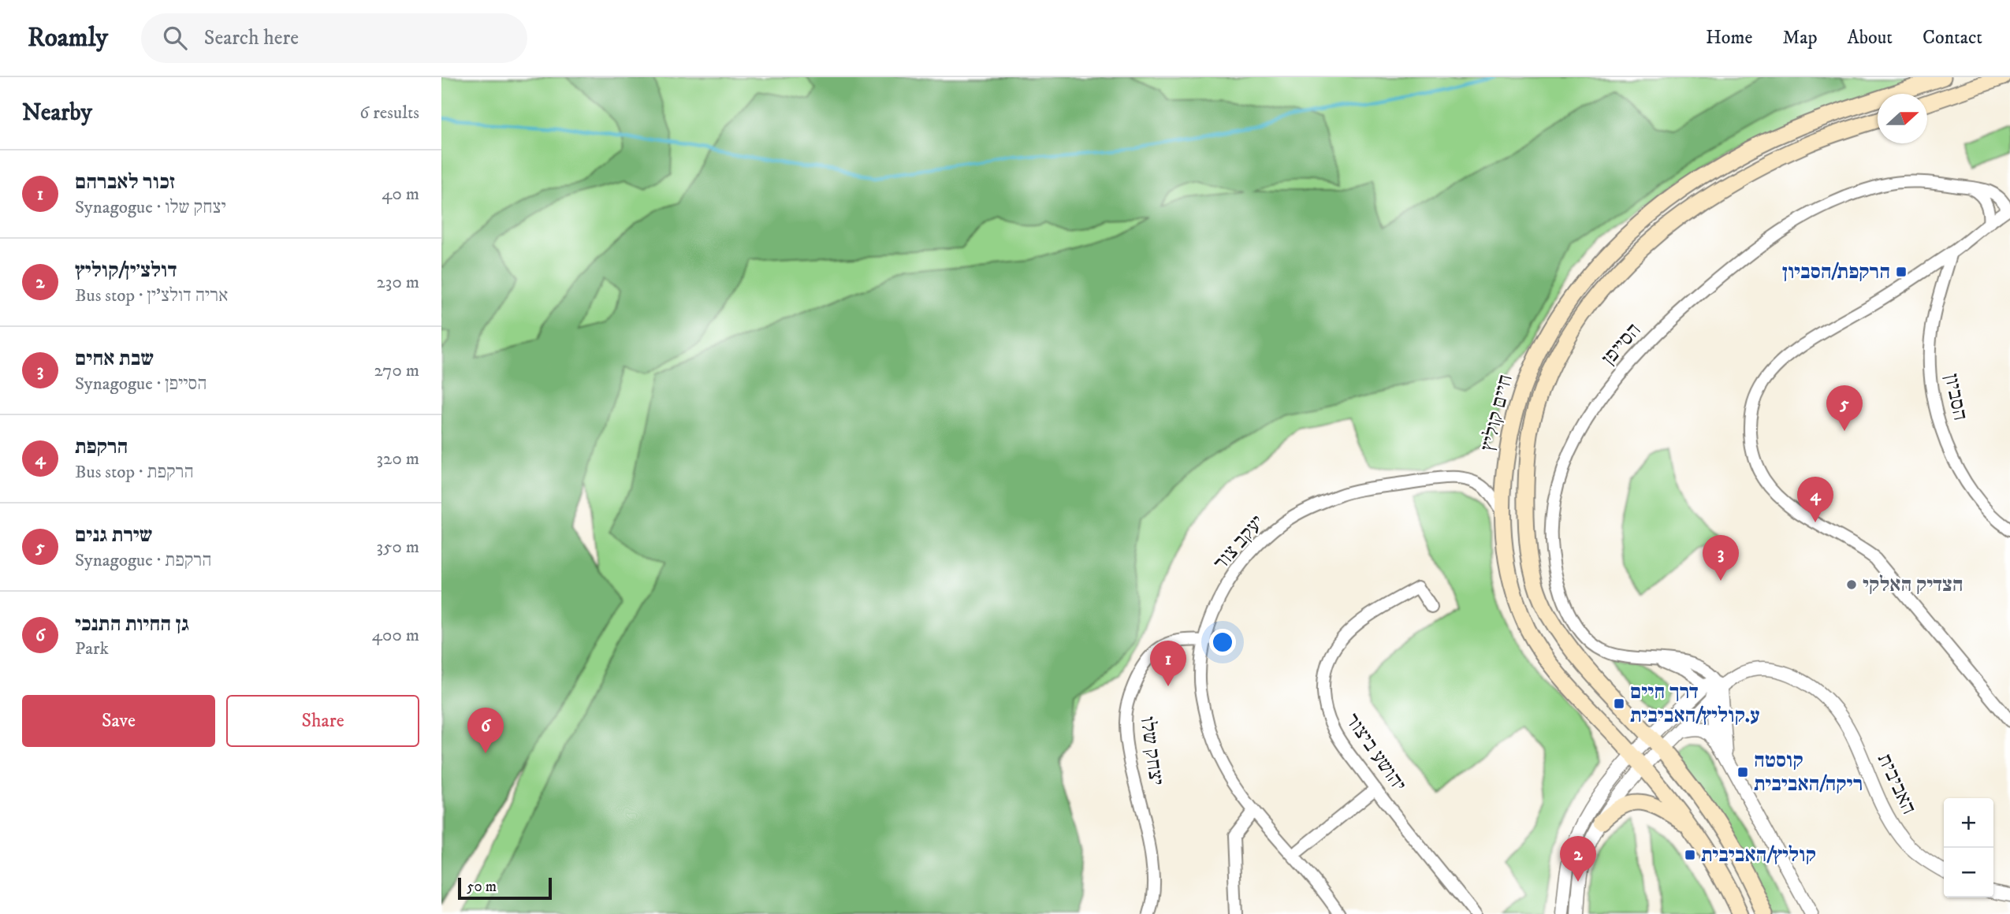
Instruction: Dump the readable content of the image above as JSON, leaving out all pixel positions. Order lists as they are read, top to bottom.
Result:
{
  "streets": {
    "main road": ["חיים קוליץ"],
    "street": [
      "הסייפן",
      "הסביון",
      "יעקב צור",
      "יצחק שלו",
      "יהושע ביצור",
      "האביבית"
    ]
  },
  "crossings": [
    ["הסייפן", "האביבית"],
    ["חיים קוליץ", "יעקב צור"],
    ["חיים קוליץ", "האביבית"],
    ["יעקב צור", "יצחק שלו"]
  ],
  "places": {
    "transit": [
      "הרקפת/הסביון",
      "דרך חיים ע.קוליץ/האביבית",
      "קוסטה ריקה/האביבית",
      "קוליץ/האביבית"
    ],
    "other": ["הצדיק האלקי"]
  },
  "scale_bar": "50 m",
  "north": "right",
  "page": {
    "header": "Roamly",
    "search": "Search here",
    "nav": [
      "Home",
      "Map",
      "About",
      "Contact"
    ],
    "heading": ["Nearby", "6 results"],
    "list": [
      {
        "mark": "1",
        "name": "זכור לאברהם",
        "note": "Synagogue · יצחק שלו",
        "value": "40 m"
      },
      {
        "mark": "2",
        "name": "דולצ׳ין/קוליץ",
        "note": "Bus stop · אריה דולצ'ין",
        "value": "230 m"
      },
      {
        "mark": "3",
        "name": "שבת אחים",
        "note": "Synagogue · הסייפן",
        "value": "270 m"
      },
      {
        "mark": "4",
        "name": "הרקפת",
        "note": "Bus stop · הרקפת",
        "value": "320 m"
      },
      {
        "mark": "5",
        "name": "שירת גנים",
        "note": "Synagogue · הרקפת",
        "value": "350 m"
      },
      {
        "mark": "6",
        "name": "גן החיות התנכי",
        "note": "Park",
        "value": "400 m"
      }
    ],
    "pins": [
      "5",
      "4",
      "3",
      "1",
      "6",
      "2"
    ],
    "buttons": ["Save", "Share"],
    "map_buttons": ["+", "−"],
    "scale": "50 m"
  }
}
